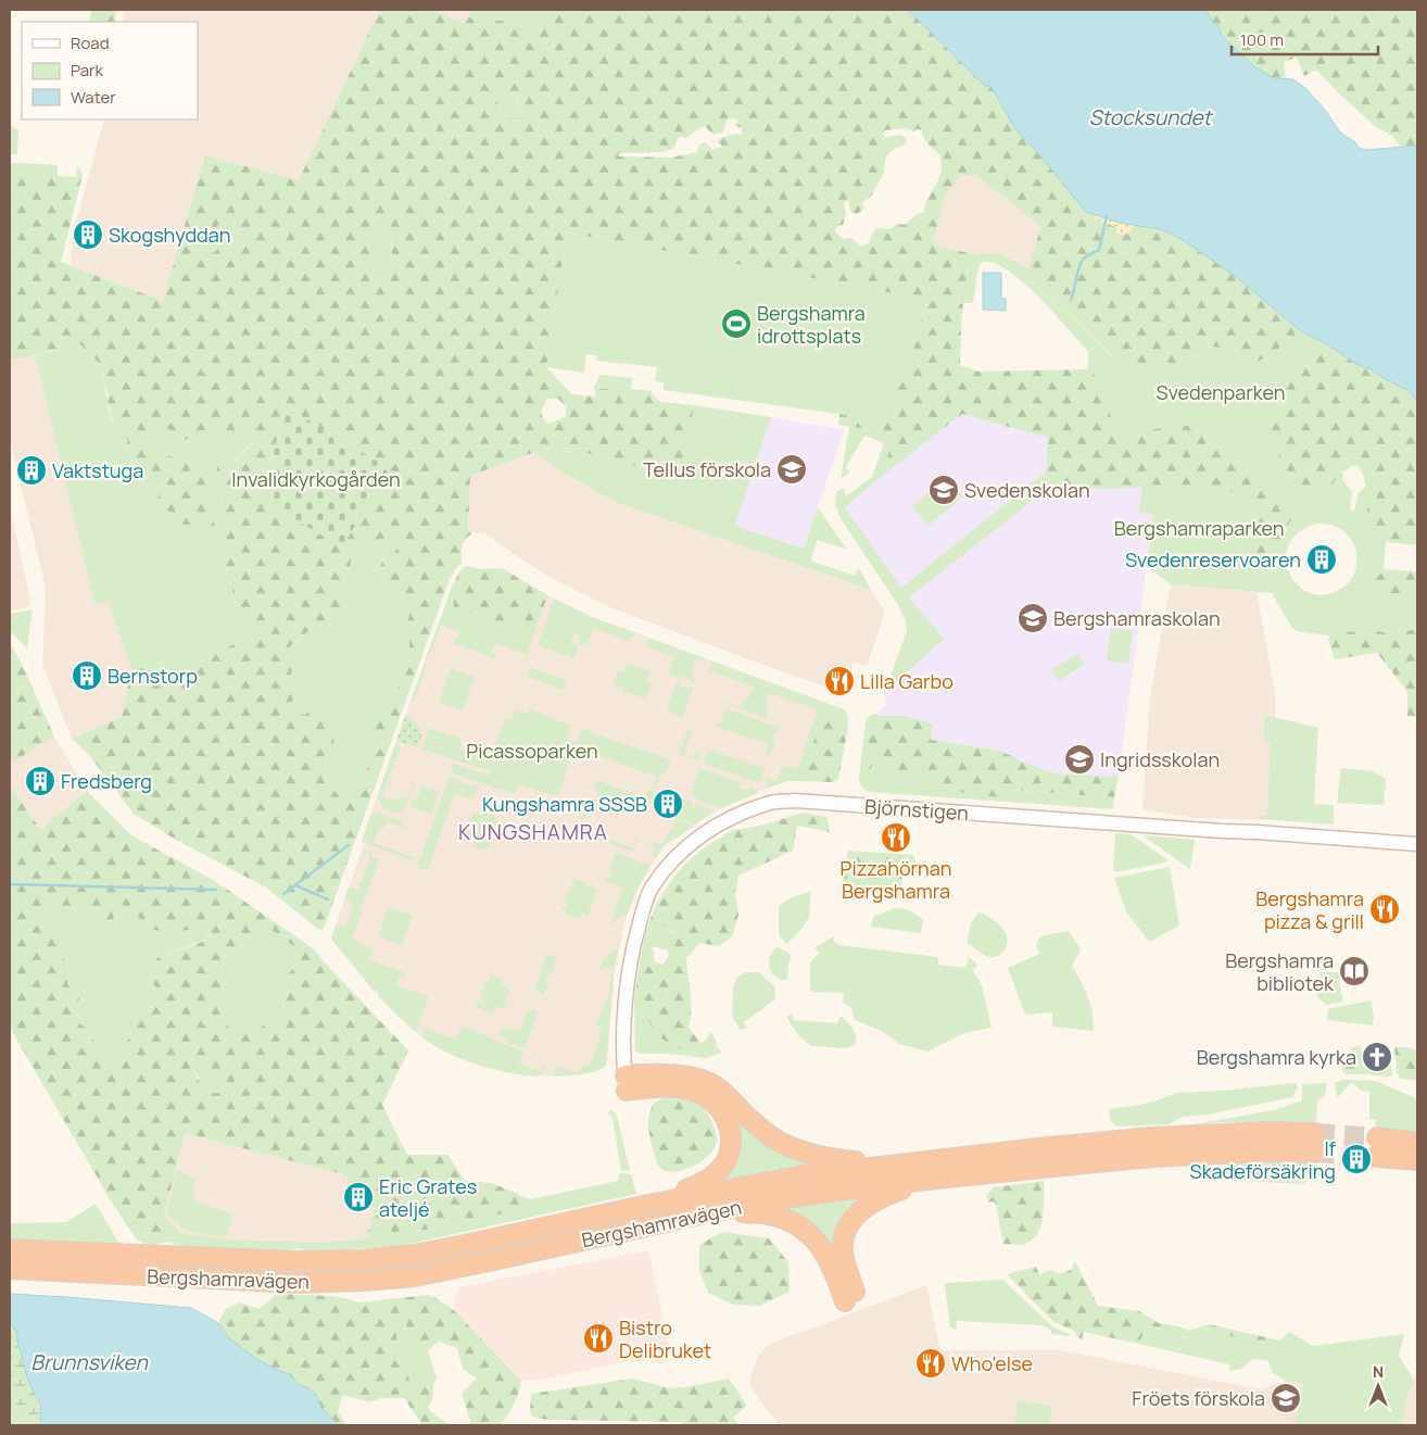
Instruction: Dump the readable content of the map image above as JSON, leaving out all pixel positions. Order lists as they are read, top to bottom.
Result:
{
  "streets": {
    "highway": ["Bergshamravägen"],
    "street": ["Björnstigen"]
  },
  "districts": ["KUNGSHAMRA"],
  "water": ["Stocksundet", "Brunnsviken"],
  "parks": [
    "Svedenparken",
    "Invalidkyrkogården",
    "Bergshamraparken",
    "Picassoparken"
  ],
  "places": {
    "building": [
      "Skogshyddan",
      "Vaktstuga",
      "Svedenreservoaren",
      "Bernstorp",
      "Fredsberg",
      "Kungshamra SSSB",
      "If Skadeförsäkring",
      "Eric Grates ateljé"
    ],
    "sports": ["Bergshamra idrottsplats"],
    "school or university": [
      "Tellus förskola",
      "Svedenskolan",
      "Bergshamraskolan",
      "Ingridsskolan",
      "Fröets förskola"
    ],
    "restaurant": [
      "Lilla Garbo",
      "Pizzahörnan Bergshamra",
      "Bergshamra pizza & grill",
      "Bistro Delibruket",
      "Who'else"
    ],
    "library": ["Bergshamra bibliotek"],
    "church": ["Bergshamra kyrka"]
  },
  "legend": ["Road", "Park", "Water"],
  "scale_bar": "100 m",
  "north": "top"
}
